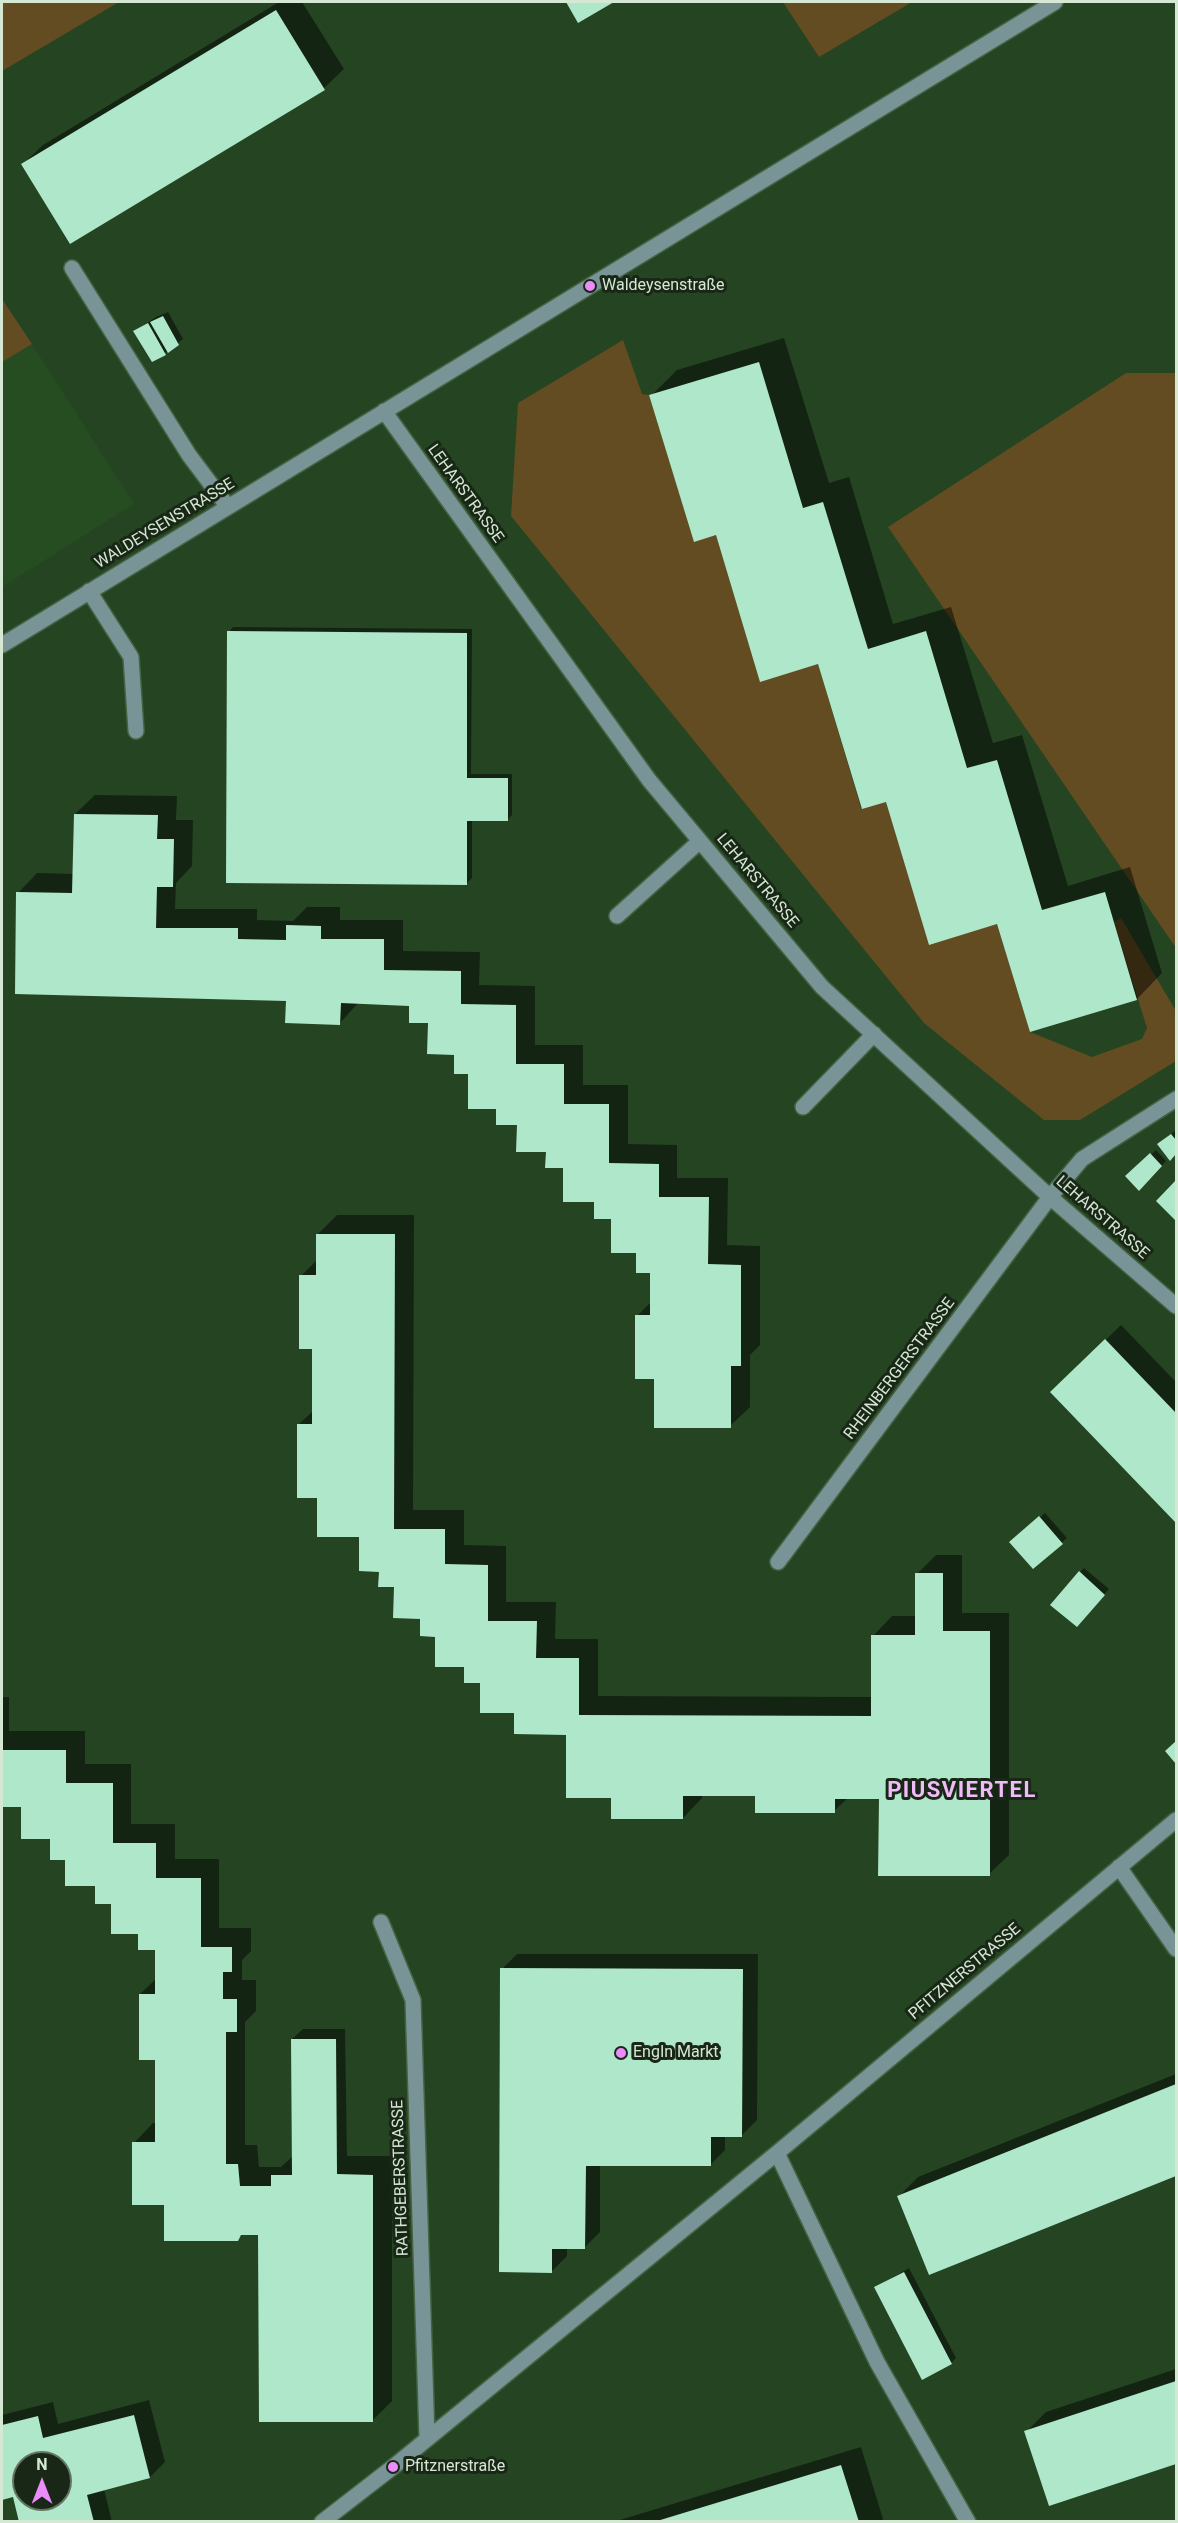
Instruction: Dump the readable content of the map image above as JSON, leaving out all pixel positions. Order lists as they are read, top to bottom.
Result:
{
  "streets": {
    "street": [
      "LEHARSTRASSE",
      "WALDEYSENSTRASSE",
      "RHEINBERGERSTRASSE",
      "PFITZNERSTRASSE",
      "RATHGEBERSTRASSE"
    ]
  },
  "crossings": [
    ["LEHARSTRASSE", "WALDEYSENSTRASSE"],
    ["LEHARSTRASSE", "RHEINBERGERSTRASSE"],
    ["PFITZNERSTRASSE", "RATHGEBERSTRASSE"]
  ],
  "districts": ["PIUSVIERTEL"],
  "places": ["Waldeysenstraße", "EngIn Markt", "Pfitznerstraße"],
  "north": "top"
}
